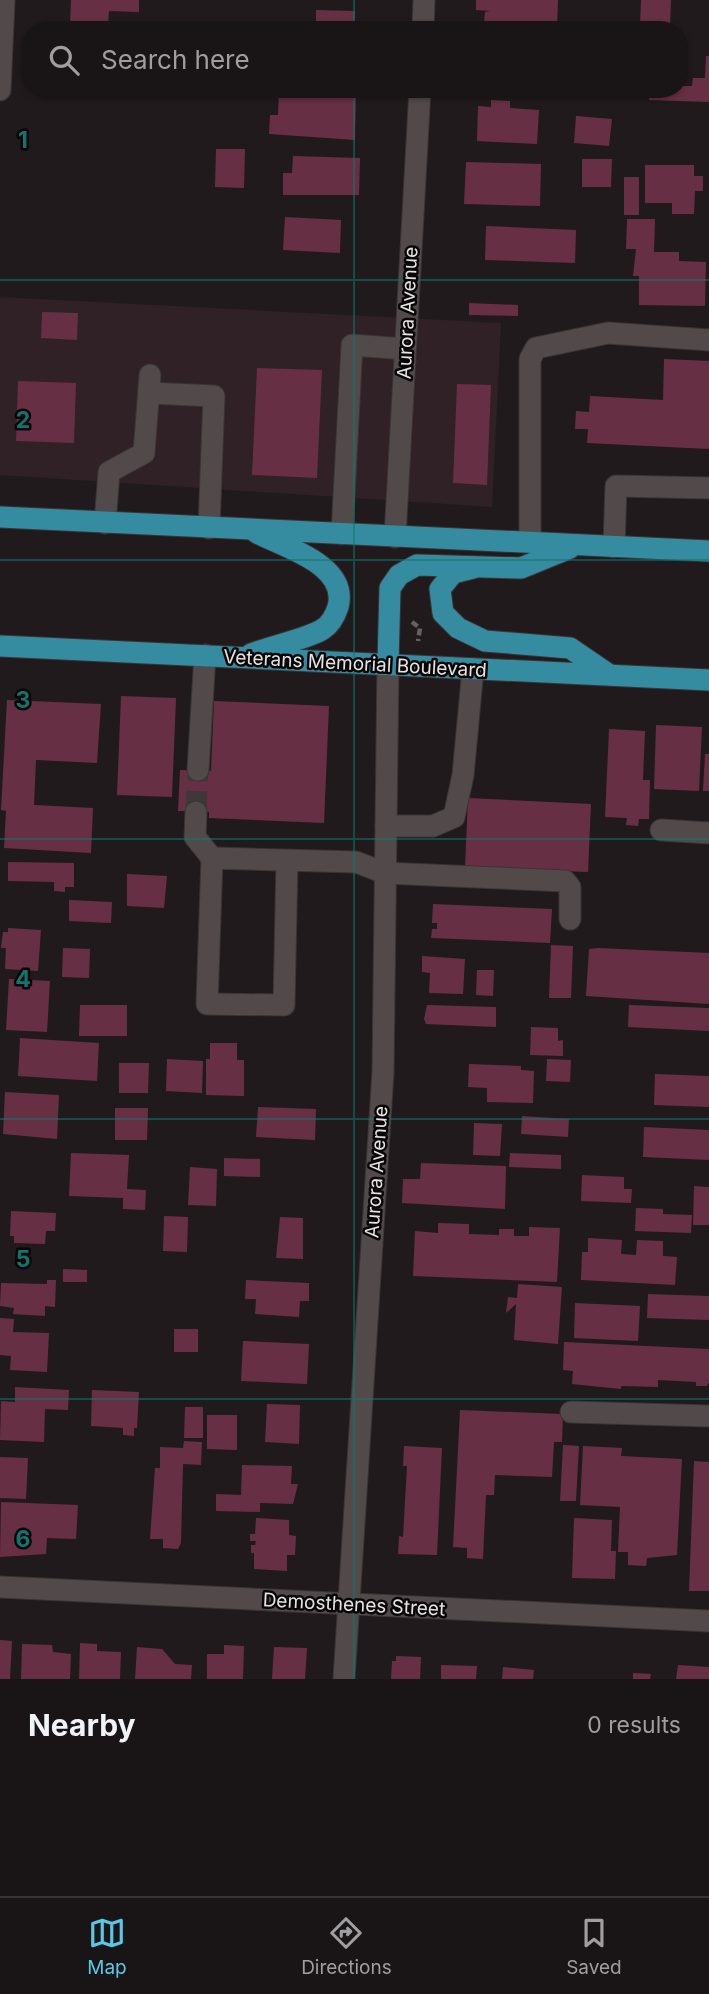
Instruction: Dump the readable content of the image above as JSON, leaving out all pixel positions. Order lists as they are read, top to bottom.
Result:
{
  "streets": {
    "main road": ["Veterans Memorial Boulevard"],
    "street": ["Aurora Avenue", "Demosthenes Street"]
  },
  "crossings": [
    ["Aurora Avenue", "Veterans Memorial Boulevard"],
    ["Aurora Avenue", "Demosthenes Street"]
  ],
  "page": {
    "search": "Search here",
    "heading": ["Nearby", "0 results"],
    "nav": ["Map", "Directions", "Saved"]
  },
  "grid": {
    "rows": [
      "1",
      "2",
      "3",
      "4",
      "5",
      "6"
    ]
  }
}
